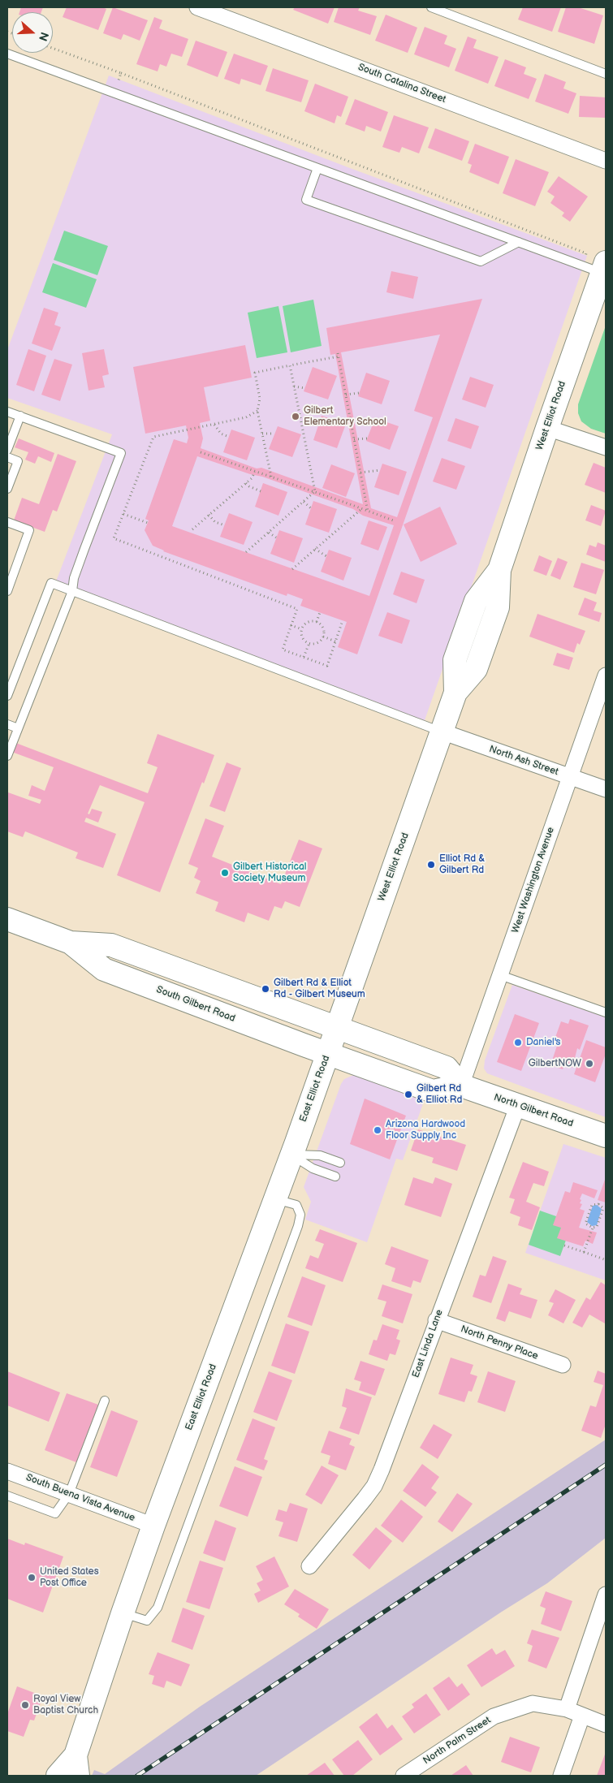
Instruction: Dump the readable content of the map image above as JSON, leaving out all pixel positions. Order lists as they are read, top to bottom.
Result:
{
  "streets": {
    "main road": [
      "West Elliot Road",
      "South Gilbert Road",
      "East Elliot Road",
      "North Gilbert Road"
    ],
    "street": [
      "South Catalina Street",
      "North Ash Street",
      "West Washington Avenue",
      "North Penny Place",
      "East Linda Lane",
      "South Buena Vista Avenue",
      "North Palm Street"
    ]
  },
  "crossings": [
    ["West Elliot Road", "North Ash Street"],
    ["West Elliot Road", "South Gilbert Road"],
    ["West Elliot Road", "East Elliot Road"],
    ["North Ash Street", "West Washington Avenue"],
    ["West Washington Avenue", "North Gilbert Road"],
    ["South Gilbert Road", "East Elliot Road"],
    ["East Elliot Road", "South Buena Vista Avenue"],
    ["North Gilbert Road", "East Linda Lane"],
    ["North Penny Place", "East Linda Lane"]
  ],
  "places": [
    "Gilbert Elementary School",
    "Elliot Rd & Gilbert Rd",
    "Gilbert Historical Society Museum",
    "Gilbert Rd & Elliot Rd - Gilbert Museum",
    "Daniel's",
    "GilbertNOW",
    "Gilbert Rd & Elliot Rd",
    "Arizona Hardwood Floor Supply Inc",
    "United States Post Office",
    "Royal View Baptist Church"
  ],
  "north": "right"
}
